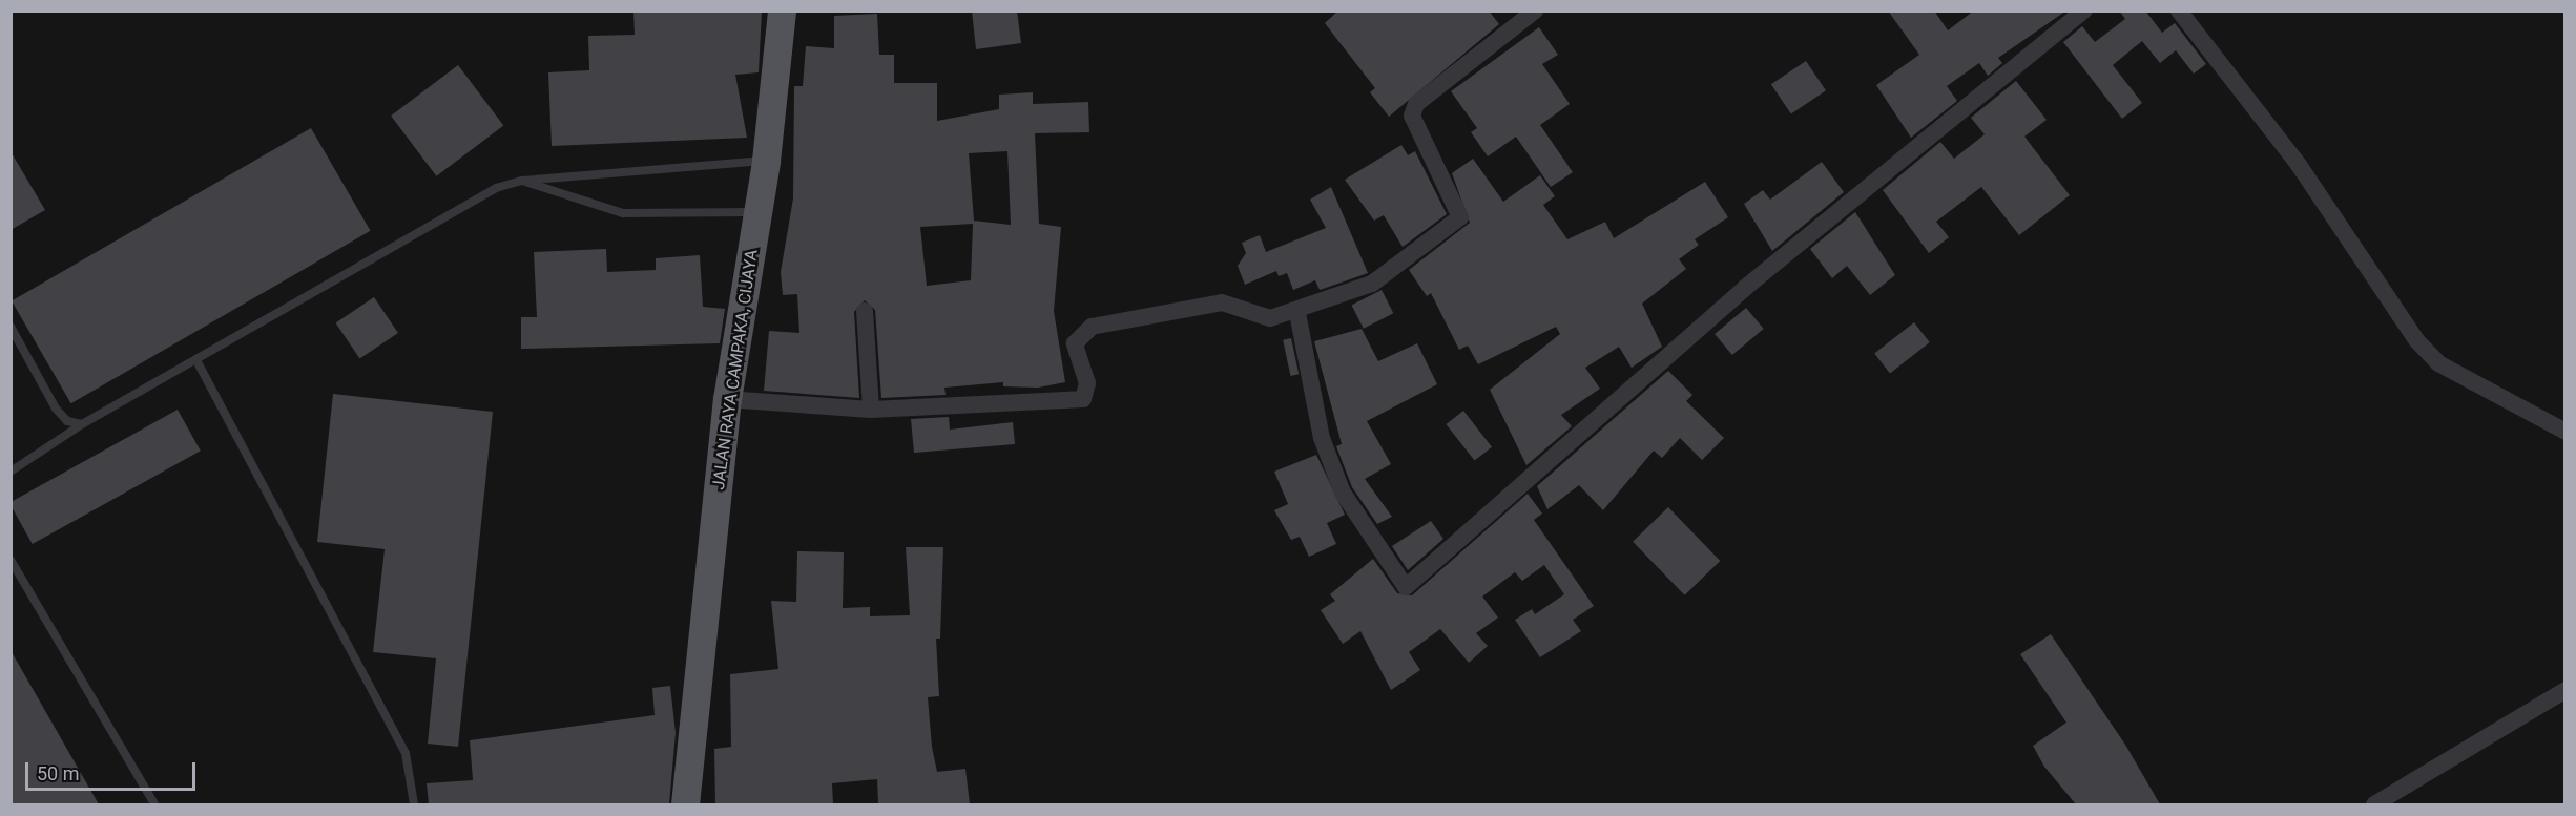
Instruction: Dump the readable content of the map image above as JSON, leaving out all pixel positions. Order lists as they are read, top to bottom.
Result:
{
  "streets": {
    "main road": ["JALAN RAYA CAMPAKA, CIJAYA"]
  },
  "scale_bar": "50 m"
}
